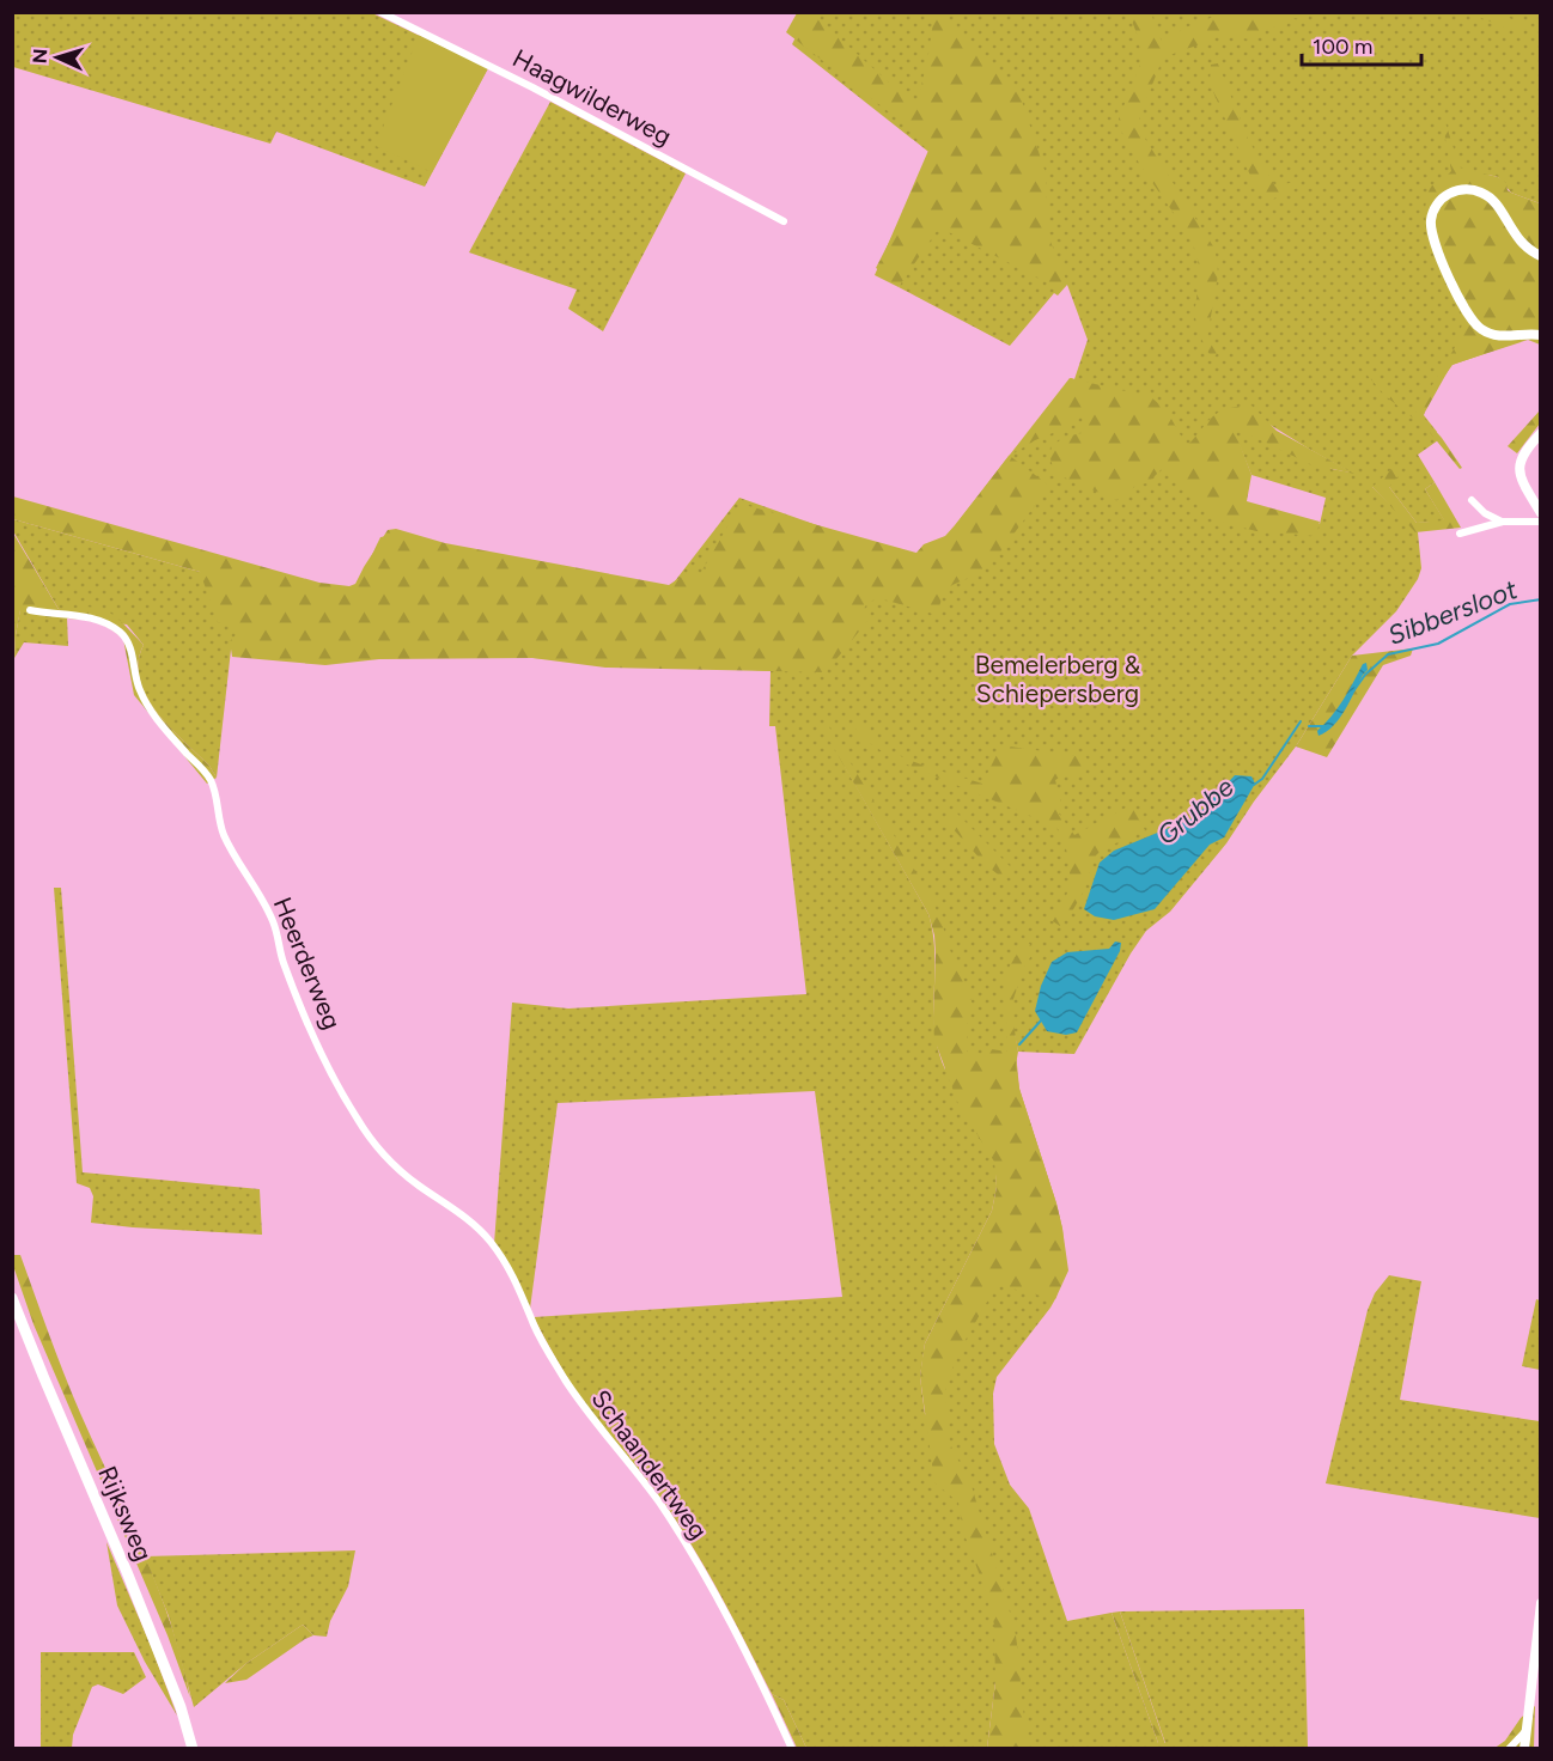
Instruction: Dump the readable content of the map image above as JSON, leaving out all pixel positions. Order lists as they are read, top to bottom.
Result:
{
  "streets": {
    "main road": ["Rijksweg"],
    "street": ["Haagwilderweg", "Heerderweg", "Schaandertweg"]
  },
  "crossings": [
    ["Heerderweg", "Schaandertweg"]
  ],
  "water": ["Sibbersloot", "Grubbe"],
  "parks": ["Bemelerberg & Schiepersberg"],
  "scale_bar": "100 m",
  "north": "left"
}
